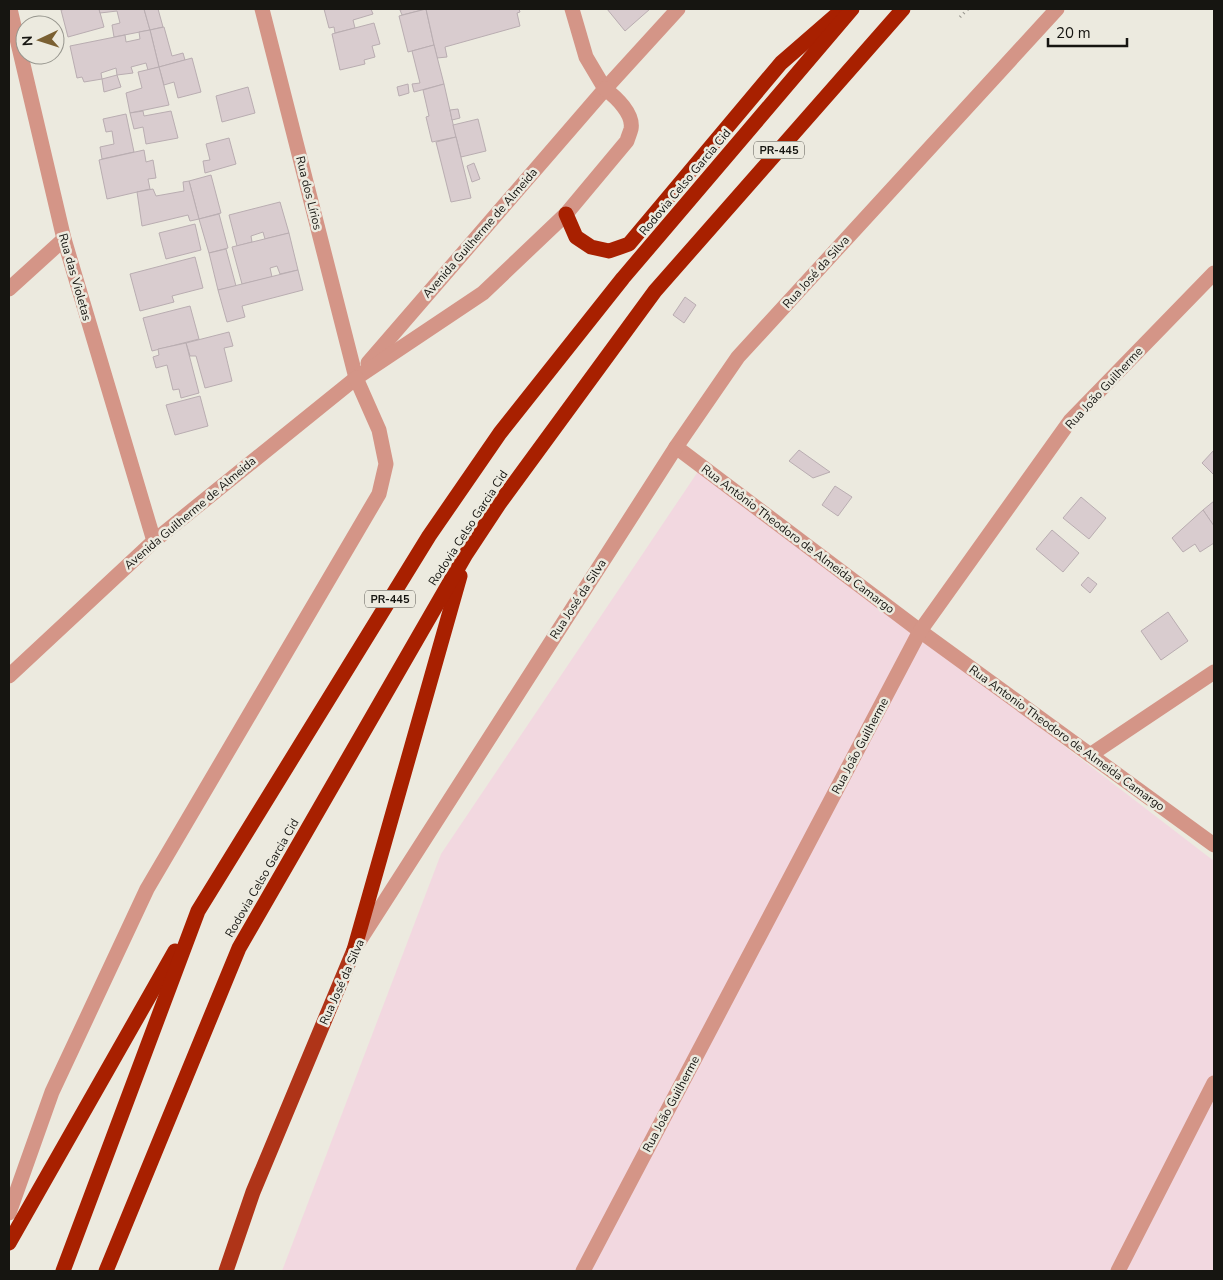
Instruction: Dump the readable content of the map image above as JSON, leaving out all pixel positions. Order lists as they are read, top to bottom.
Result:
{
  "streets": {
    "highway": ["PR-445", "Rodovia Celso Garcia Cid", "Rua José da Silva"],
    "street": [
      "Rua dos Lírios",
      "Avenida Guilherme de Almeida",
      "Rua das Violetas",
      "Rua João Guilherme",
      "Rua Antônio Theodoro de Almeida Camargo",
      "Rua Antonio Theodoro de Almeida Camargo"
    ]
  },
  "crossings": [
    ["Rua dos Lírios", "Avenida Guilherme de Almeida"],
    ["Avenida Guilherme de Almeida", "Rua das Violetas"],
    ["Rua José da Silva", "Rua Antônio Theodoro de Almeida Camargo"],
    ["Rua João Guilherme", "Rua Antônio Theodoro de Almeida Camargo"],
    ["Rua João Guilherme", "Rua Antonio Theodoro de Almeida Camargo"],
    ["Rua Antônio Theodoro de Almeida Camargo", "Rua Antonio Theodoro de Almeida Camargo"]
  ],
  "scale_bar": "20 m",
  "north": "left"
}
